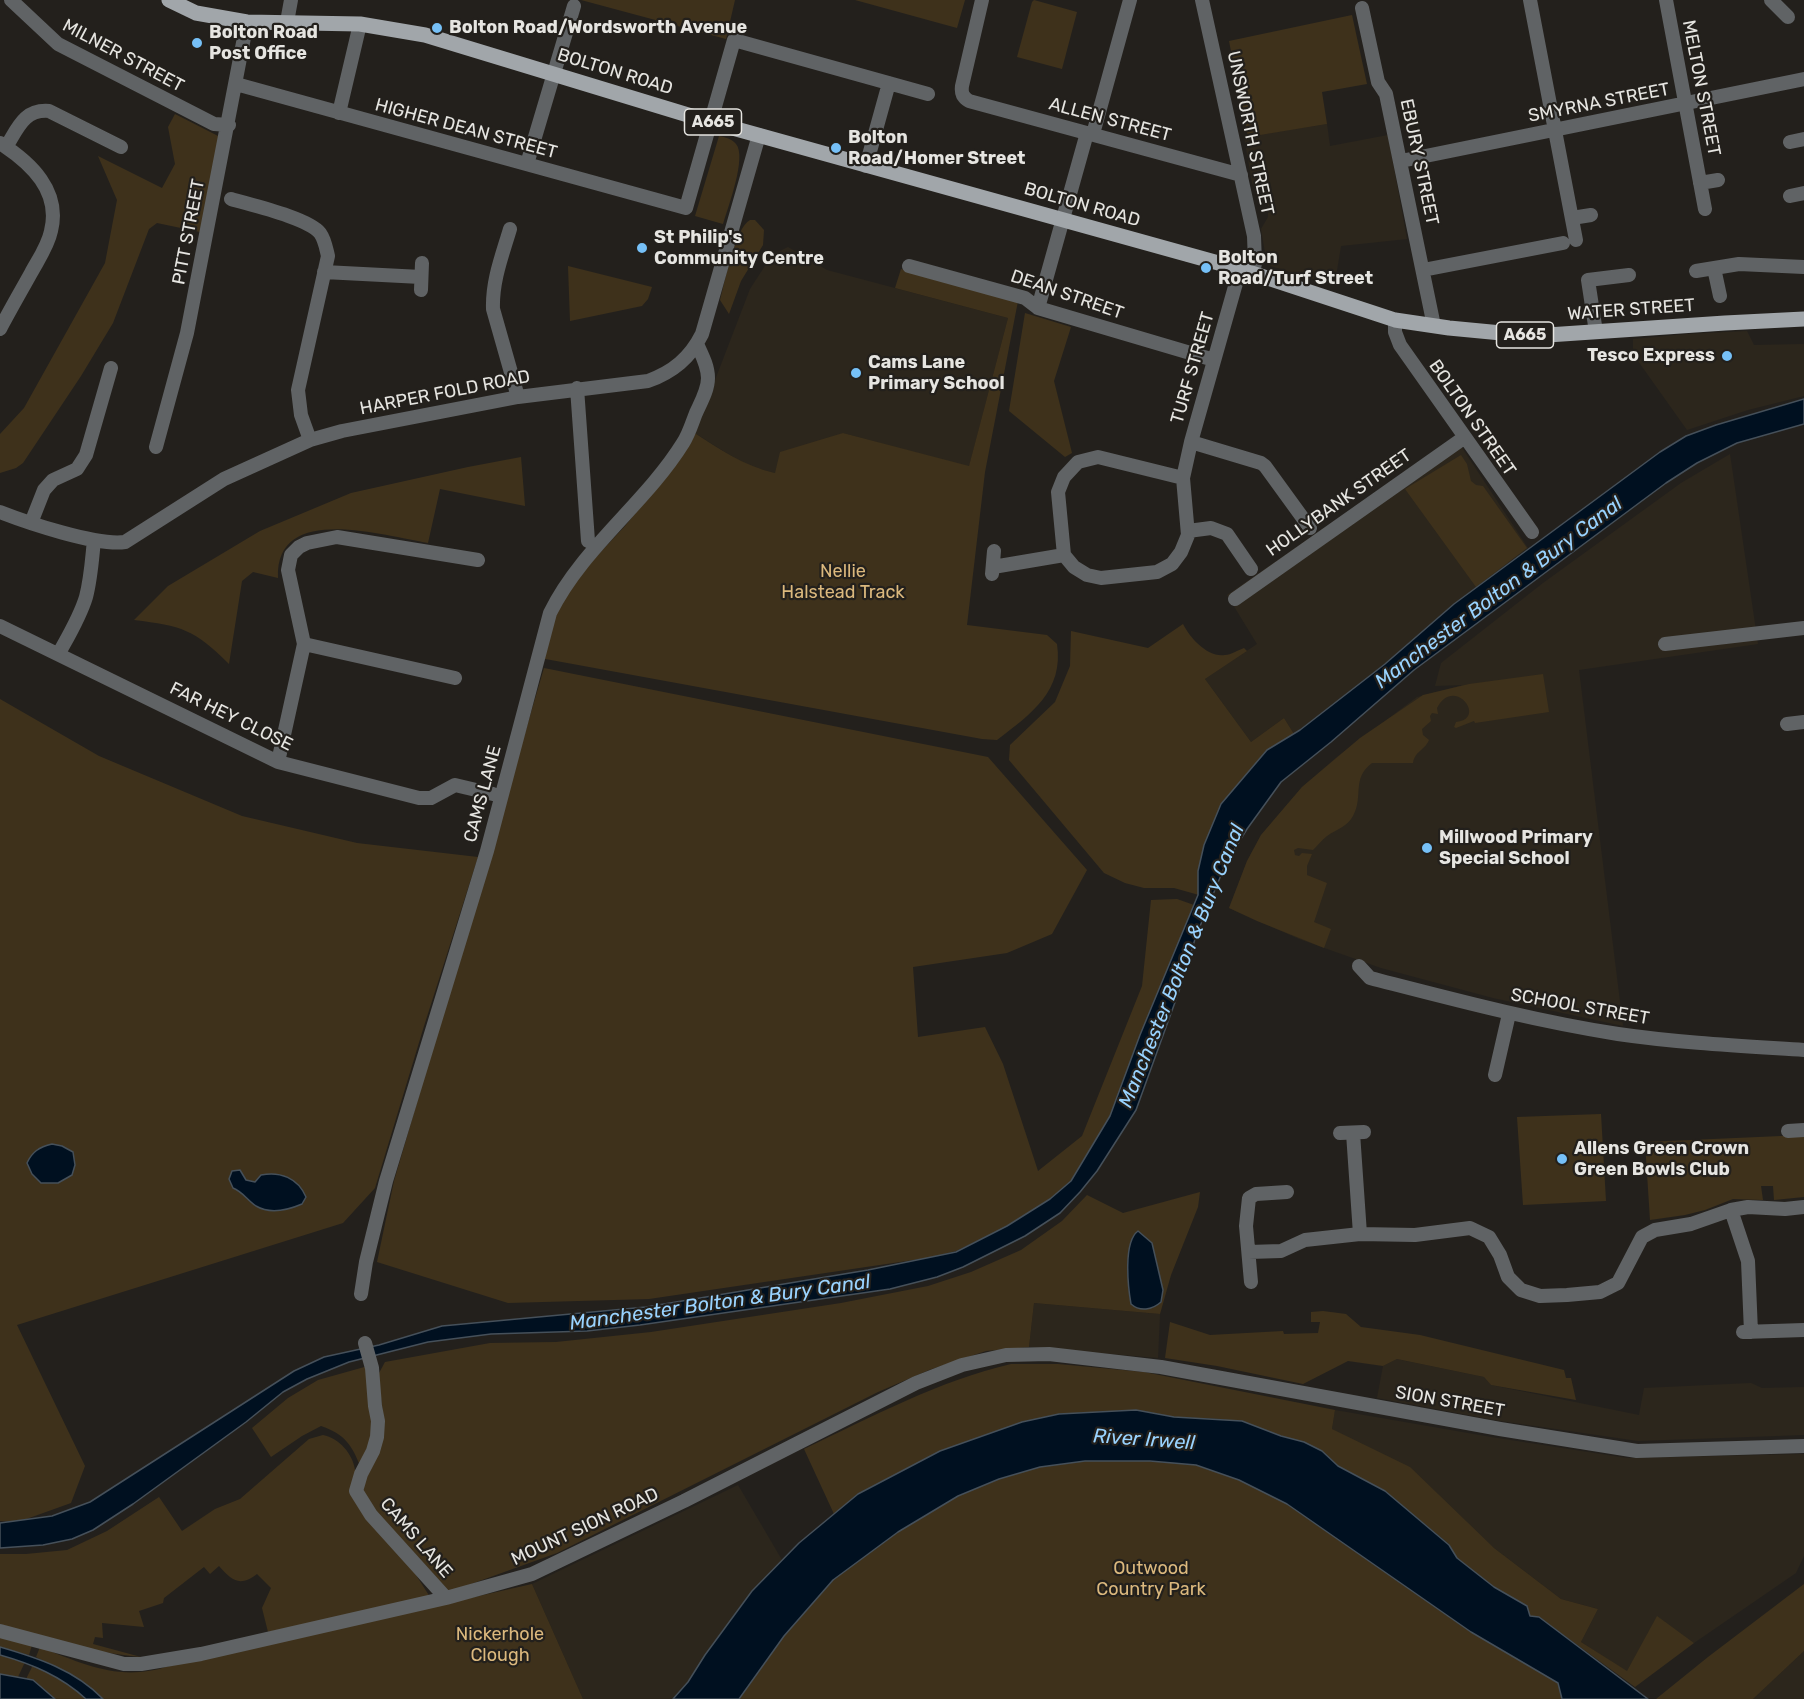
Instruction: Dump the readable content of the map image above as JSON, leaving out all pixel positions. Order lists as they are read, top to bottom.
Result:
{
  "streets": {
    "main road": ["BOLTON ROAD", "A665", "WATER STREET"],
    "street": [
      "MILNER STREET",
      "MELTON STREET",
      "SMYRNA STREET",
      "ALLEN STREET",
      "HIGHER DEAN STREET",
      "UNSWORTH STREET",
      "EBURY STREET",
      "PITT STREET",
      "DEAN STREET",
      "TURF STREET",
      "HARPER FOLD ROAD",
      "BOLTON STREET",
      "HOLLYBANK STREET",
      "FAR HEY CLOSE",
      "CAMS LANE",
      "SCHOOL STREET",
      "SION STREET",
      "MOUNT SION ROAD"
    ]
  },
  "crossings": [
    ["MILNER STREET", "PITT STREET"],
    ["BOLTON ROAD", "HIGHER DEAN STREET"],
    ["BOLTON ROAD", "UNSWORTH STREET"],
    ["BOLTON ROAD", "PITT STREET"],
    ["BOLTON ROAD", "WATER STREET"],
    ["BOLTON ROAD", "TURF STREET"],
    ["BOLTON ROAD", "HARPER FOLD ROAD"],
    ["MELTON STREET", "SMYRNA STREET"],
    ["SMYRNA STREET", "EBURY STREET"],
    ["ALLEN STREET", "UNSWORTH STREET"],
    ["HIGHER DEAN STREET", "PITT STREET"],
    ["UNSWORTH STREET", "WATER STREET"],
    ["UNSWORTH STREET", "TURF STREET"],
    ["EBURY STREET", "WATER STREET"],
    ["DEAN STREET", "TURF STREET"],
    ["WATER STREET", "TURF STREET"],
    ["WATER STREET", "BOLTON STREET"],
    ["HARPER FOLD ROAD", "CAMS LANE"],
    ["BOLTON STREET", "HOLLYBANK STREET"],
    ["CAMS LANE", "MOUNT SION ROAD"],
    ["SION STREET", "MOUNT SION ROAD"]
  ],
  "water": ["Manchester Bolton & Bury Canal", "River Irwell"],
  "parks": ["Nellie Halstead Track", "Outwood Country Park", "Nickerhole Clough"],
  "places": [
    "Bolton Road/Wordsworth Avenue",
    "Bolton Road Post Office",
    "Bolton Road/Homer Street",
    "St Philip's Community Centre",
    "Bolton Road/Turf Street",
    "Tesco Express",
    "Cams Lane Primary School",
    "Millwood Primary Special School",
    "Allens Green Crown Green Bowls Club"
  ]
}
